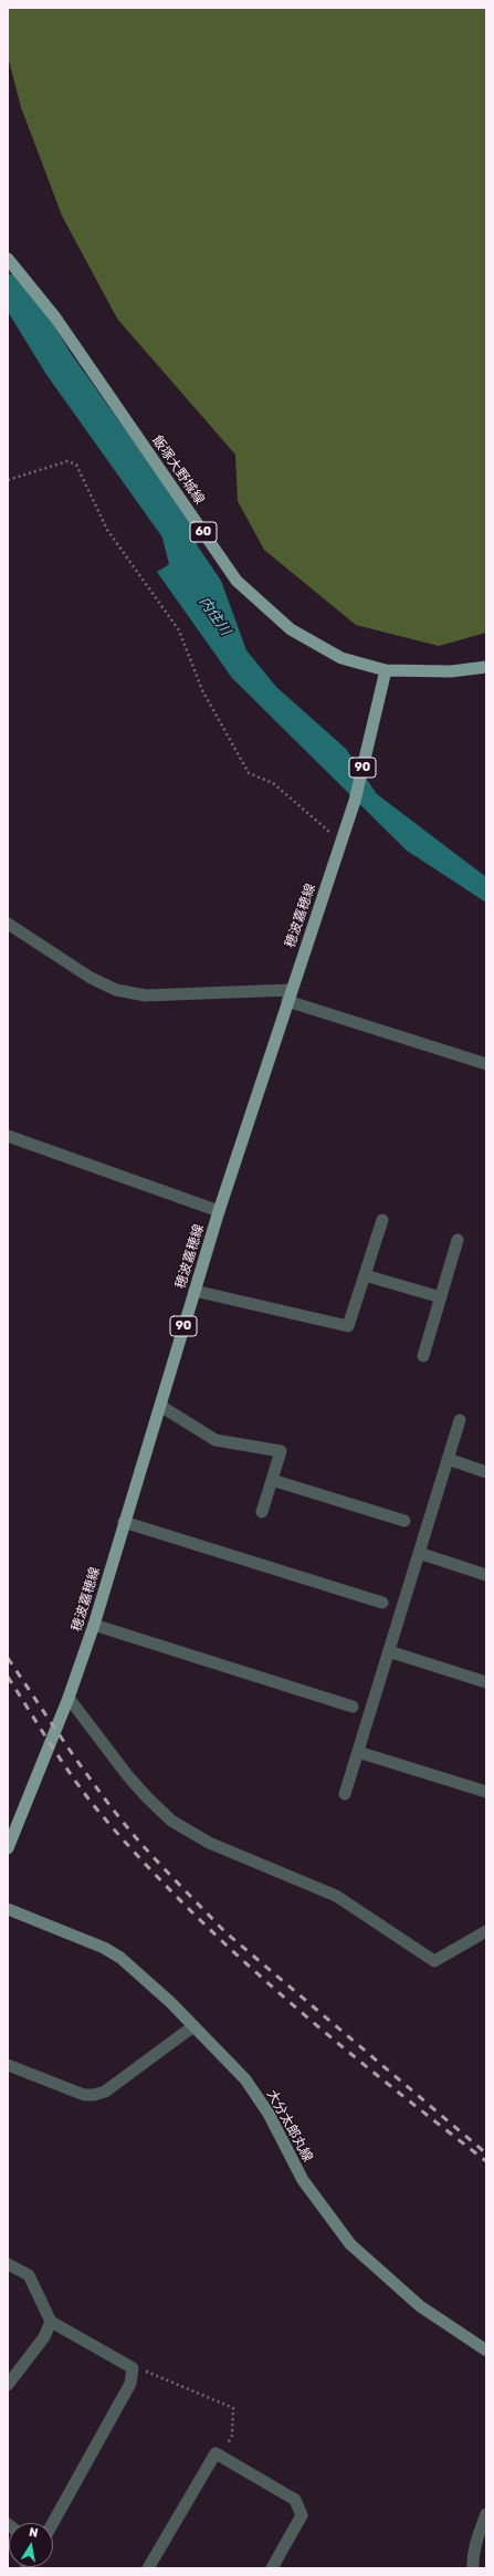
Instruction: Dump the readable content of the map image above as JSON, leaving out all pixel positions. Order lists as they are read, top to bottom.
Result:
{
  "streets": {
    "main road": [
      "飯塚大野城線",
      "60",
      "90",
      "穂波嘉穂線",
      "大分太郎丸線"
    ]
  },
  "crossings": [
    ["飯塚大野城線", "穂波嘉穂線"]
  ],
  "water": ["内住川"],
  "north": "top"
}
